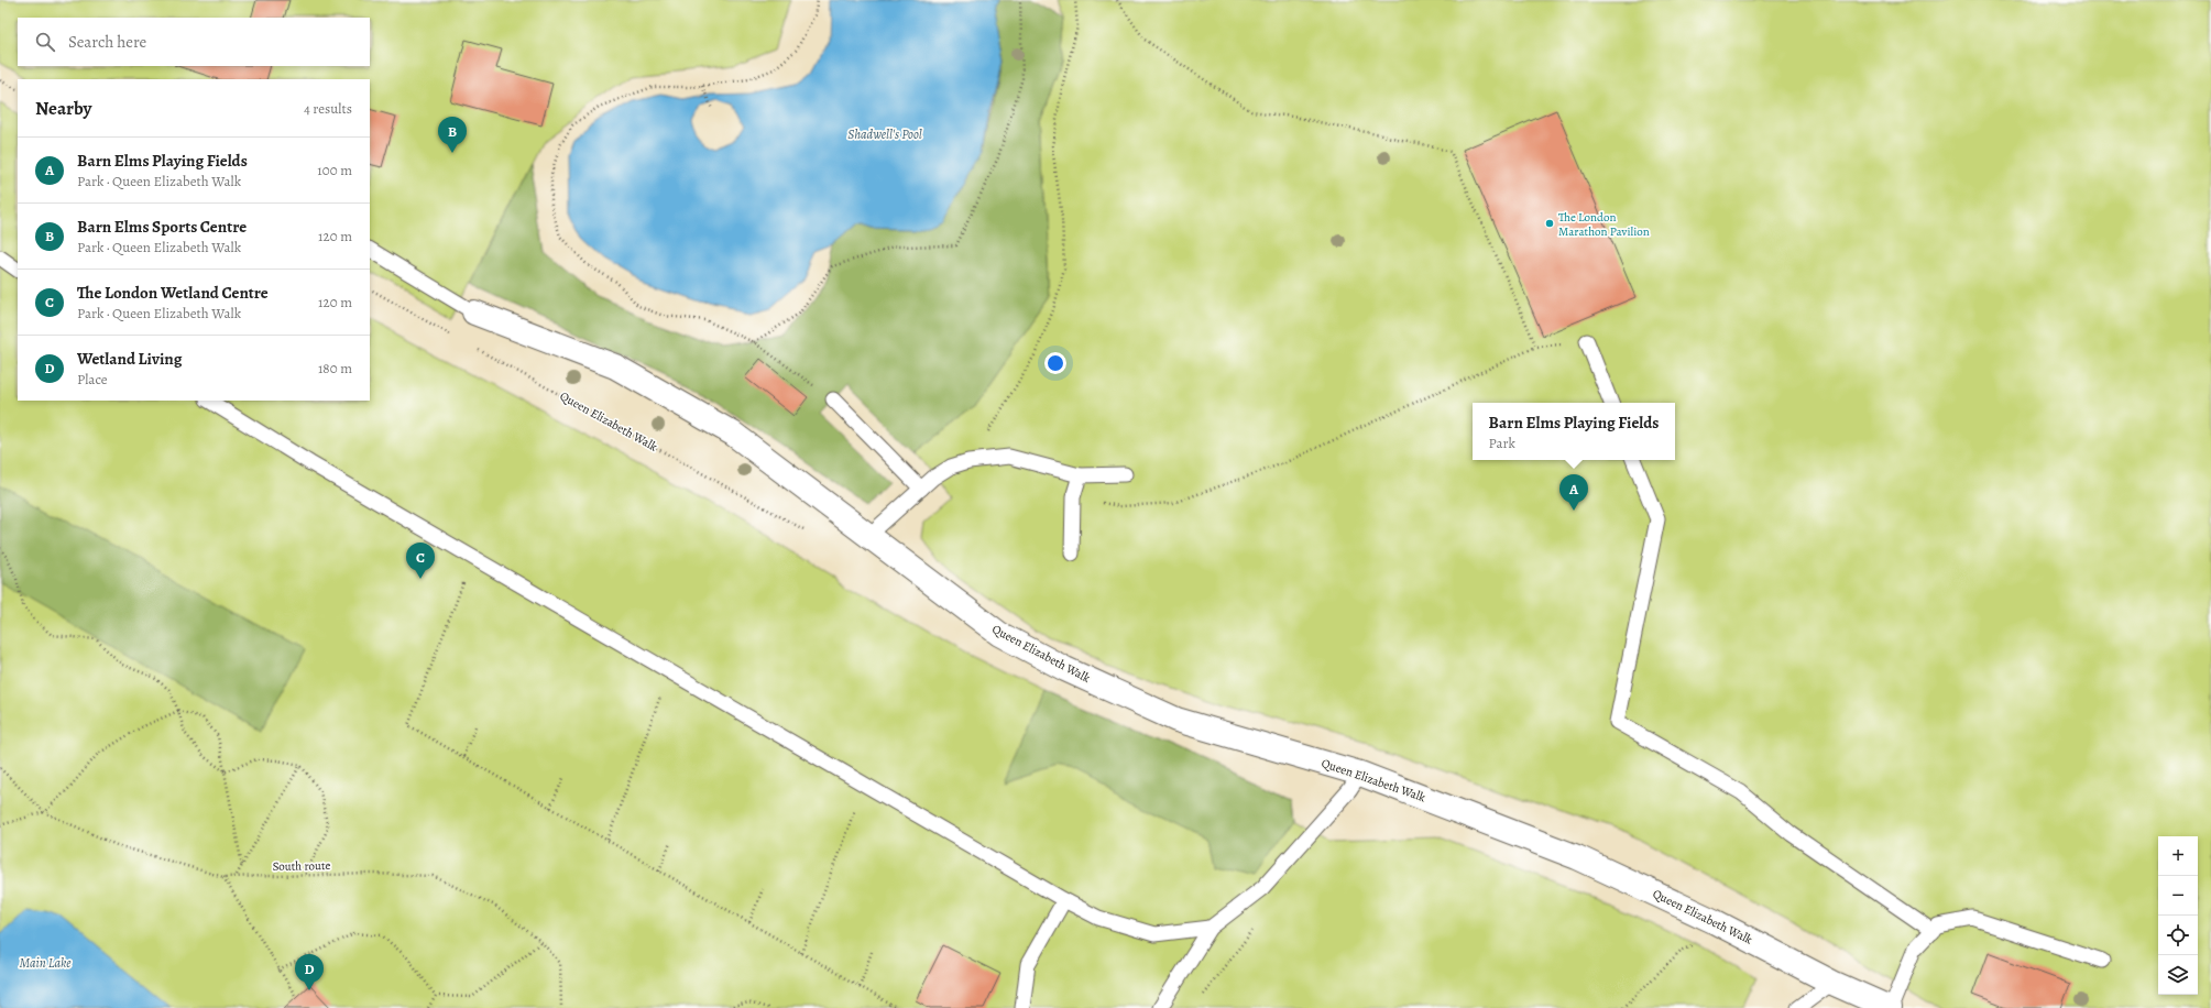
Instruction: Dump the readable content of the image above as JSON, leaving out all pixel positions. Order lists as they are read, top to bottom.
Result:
{
  "streets": {
    "street": ["Queen Elizabeth Walk"],
    "path": ["South route"]
  },
  "water": ["Shadwell's Pool", "Main Lake"],
  "places": ["The London Marathon Pavilion"],
  "page": {
    "search": "Search here",
    "heading": ["Nearby", "4 results"],
    "pins": [
      "B",
      "A",
      "C",
      "D"
    ],
    "list": [
      {
        "mark": "A",
        "name": "Barn Elms Playing Fields",
        "note": "Park · Queen Elizabeth Walk",
        "value": "100 m"
      },
      {
        "mark": "B",
        "name": "Barn Elms Sports Centre",
        "note": "Park · Queen Elizabeth Walk",
        "value": "120 m"
      },
      {
        "mark": "C",
        "name": "The London Wetland Centre",
        "note": "Park · Queen Elizabeth Walk",
        "value": "120 m"
      },
      {
        "mark": "D",
        "name": "Wetland Living",
        "note": "Place",
        "value": "180 m"
      }
    ],
    "popup": ["Barn Elms Playing Fields", "Park"],
    "map_buttons": ["+", "−"]
  }
}
